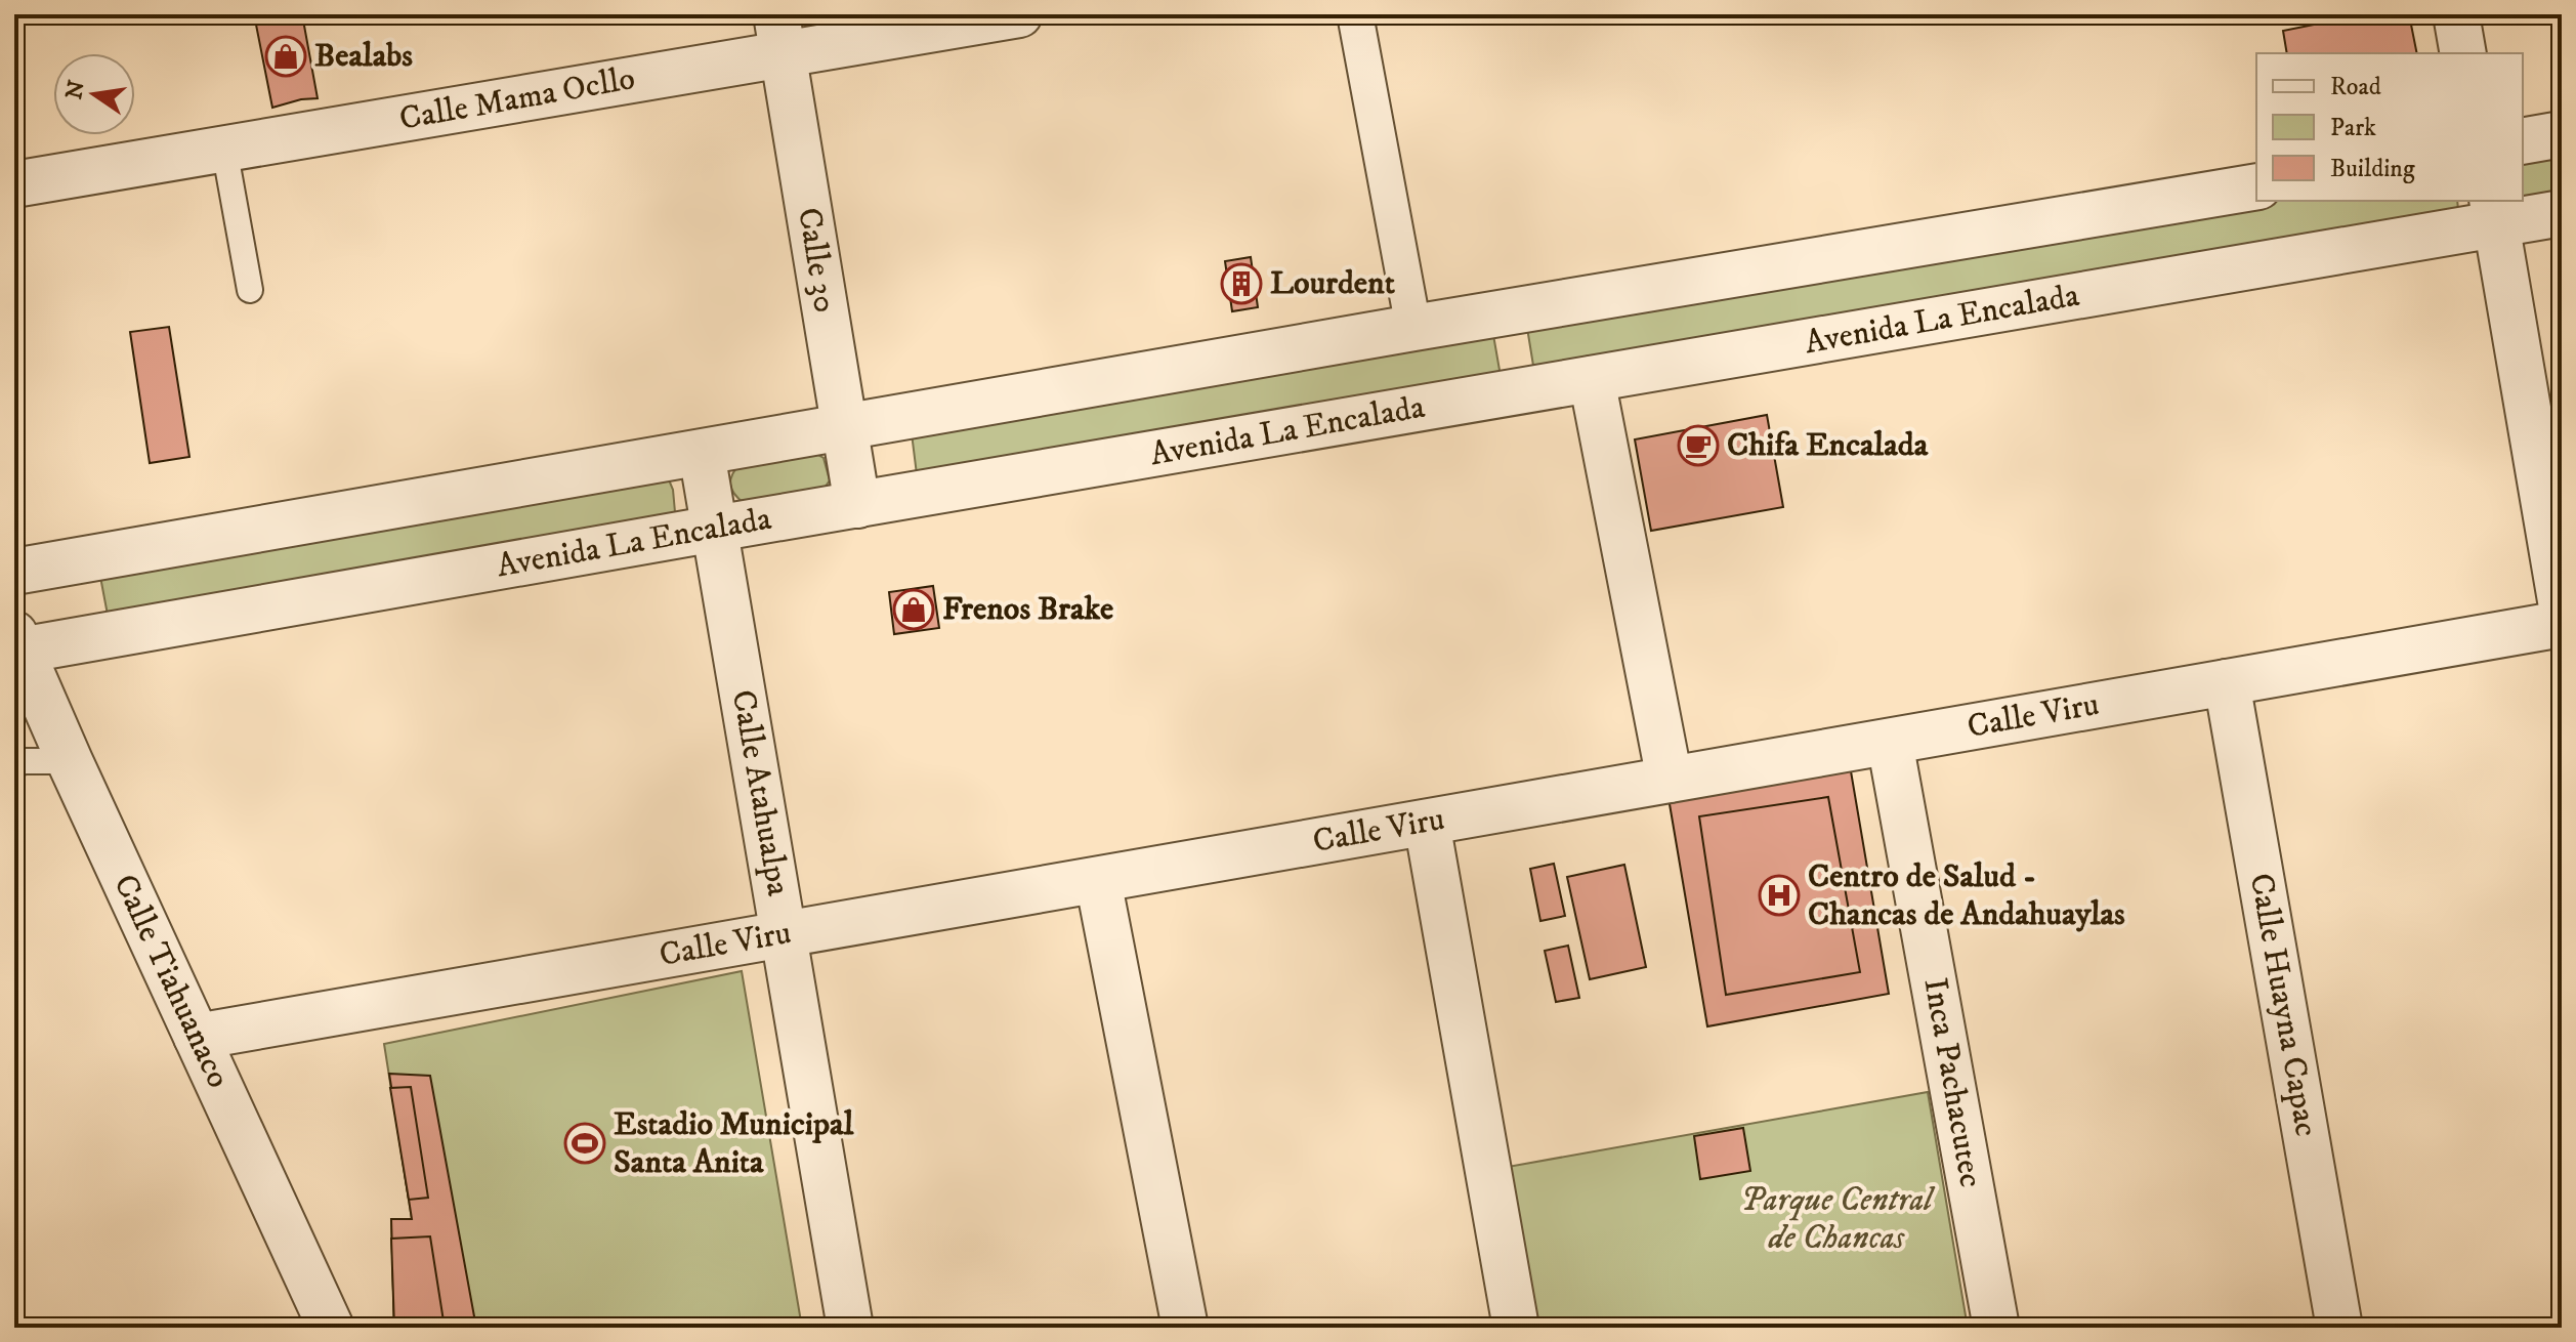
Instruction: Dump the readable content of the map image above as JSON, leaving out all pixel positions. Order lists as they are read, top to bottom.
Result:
{
  "streets": {
    "street": [
      "Calle Mama Ocllo",
      "Calle 30",
      "Avenida La Encalada",
      "Calle Viru",
      "Calle Atahualpa",
      "Calle Tiahuanaco",
      "Calle Huayna Capac",
      "Inca Pachacutec"
    ]
  },
  "crossings": [
    ["Calle Mama Ocllo", "Calle 30"],
    ["Calle 30", "Avenida La Encalada"],
    ["Avenida La Encalada", "Calle Atahualpa"],
    ["Avenida La Encalada", "Calle Tiahuanaco"],
    ["Calle Viru", "Calle Atahualpa"],
    ["Calle Viru", "Calle Tiahuanaco"],
    ["Calle Viru", "Calle Huayna Capac"],
    ["Calle Viru", "Inca Pachacutec"]
  ],
  "parks": ["Parque Central de Chancas"],
  "places": {
    "shop": ["Bealabs", "Frenos Brake"],
    "building": ["Lourdent"],
    "cafe": ["Chifa Encalada"],
    "hospital": ["Centro de Salud - Chancas de Andahuaylas"],
    "sports": ["Estadio Municipal Santa Anita"]
  },
  "legend": ["Road", "Park", "Building"],
  "north": "left"
}
